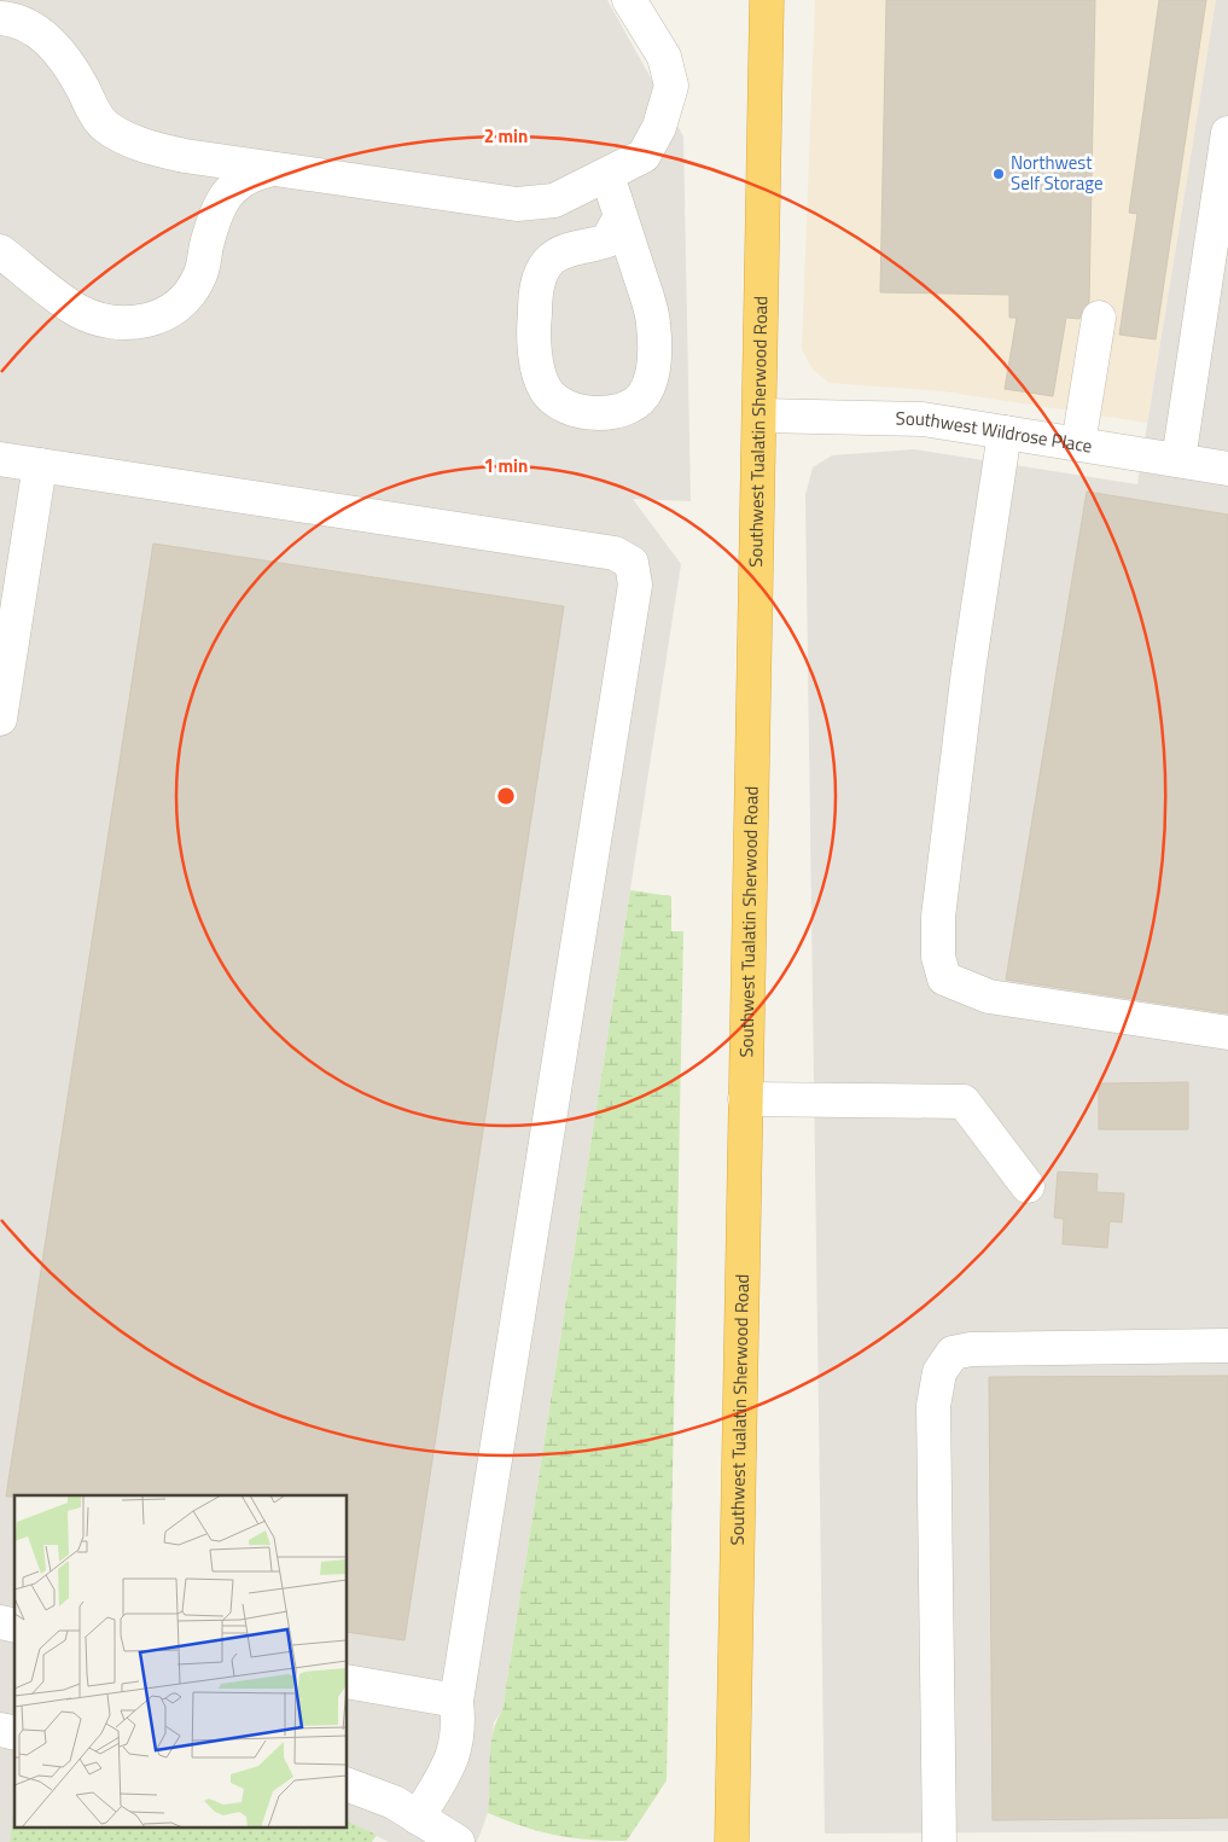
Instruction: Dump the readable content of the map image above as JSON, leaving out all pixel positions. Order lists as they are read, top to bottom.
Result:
{
  "streets": {
    "highway": ["Southwest Tualatin Sherwood Road"],
    "street": ["Southwest Wildrose Place"]
  },
  "crossings": [
    ["Southwest Tualatin Sherwood Road", "Southwest Wildrose Place"]
  ],
  "places": ["Northwest Self Storage"],
  "rings": ["2 min", "1 min"]
}
